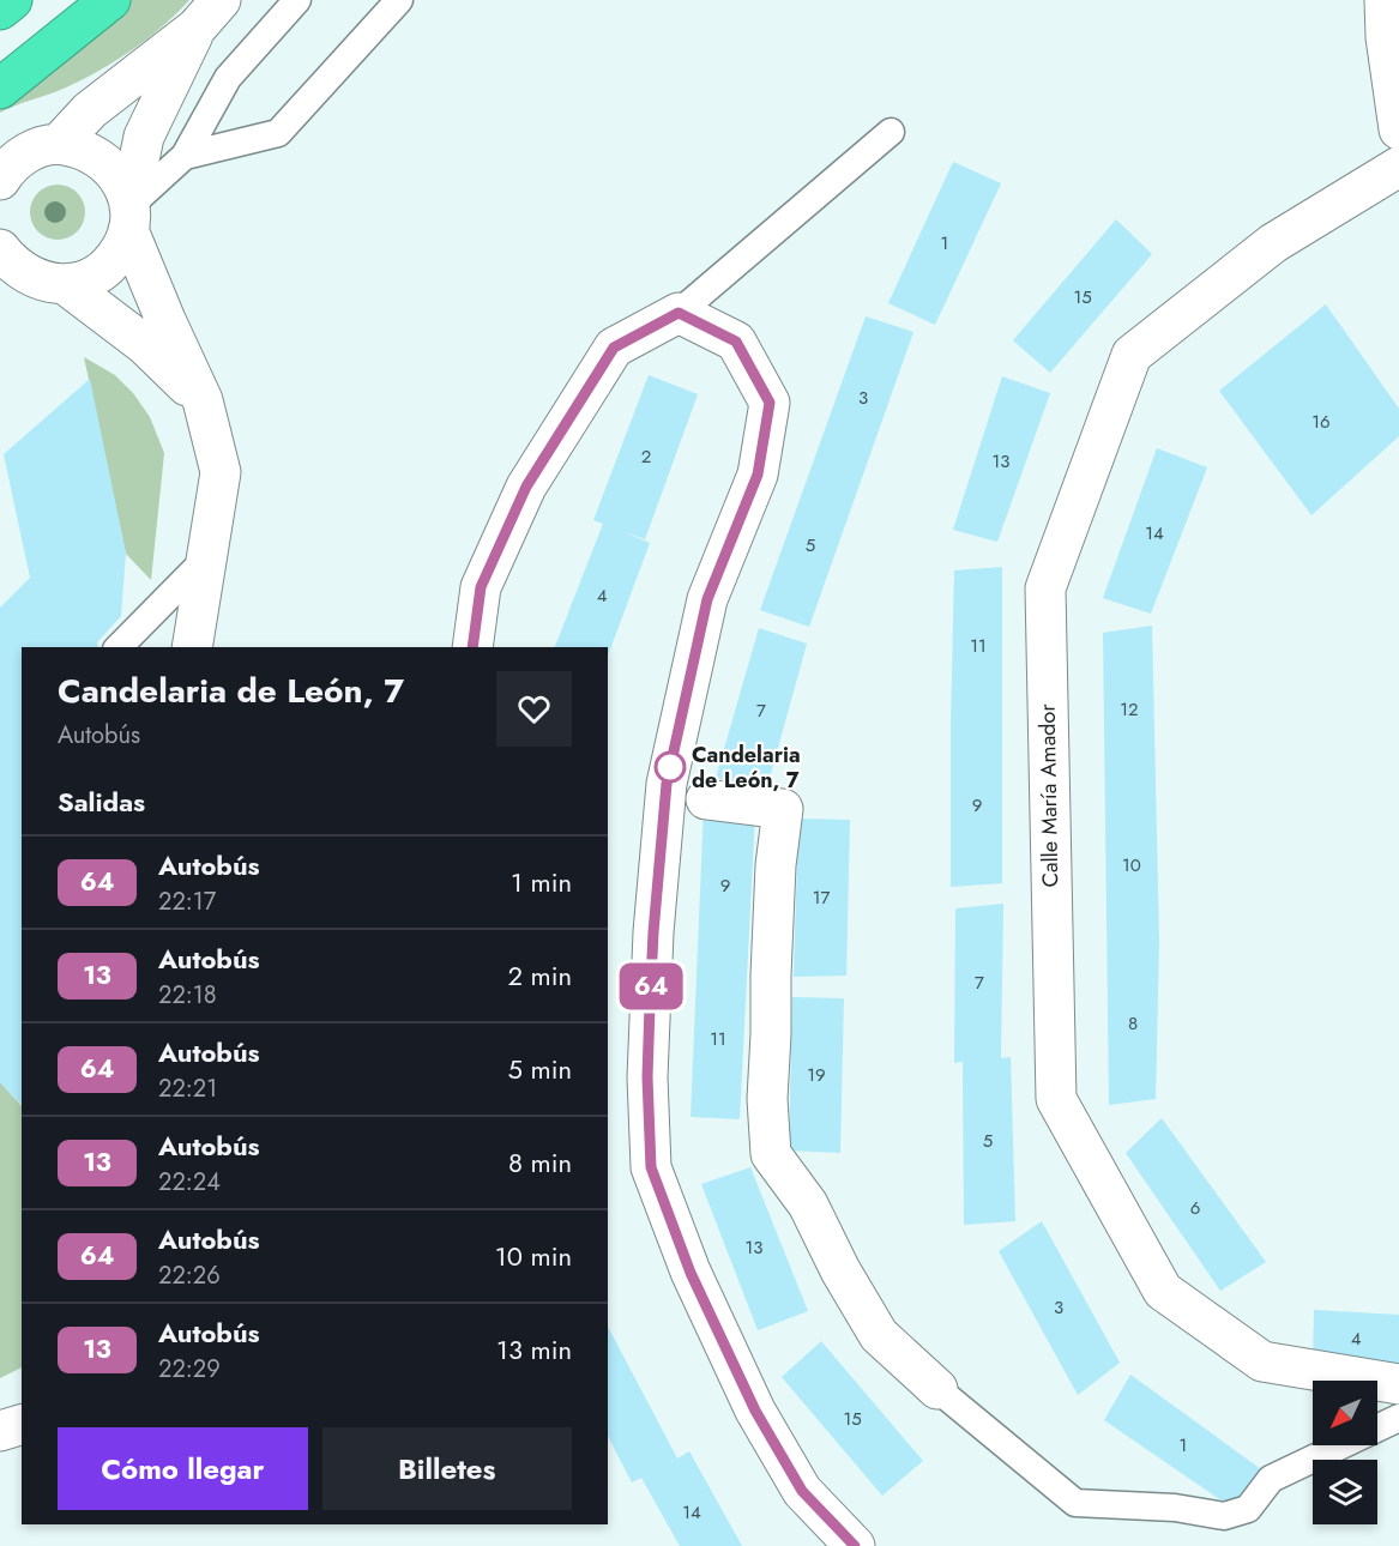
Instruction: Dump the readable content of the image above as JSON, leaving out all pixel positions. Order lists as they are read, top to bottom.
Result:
{
  "streets": {
    "street": ["Calle María Amador"]
  },
  "places": ["Candelaria de León, 7"],
  "lines": ["bus line 64"],
  "house_numbers": [
    "1",
    "15",
    "3",
    "16",
    "2",
    "13",
    "14",
    "5",
    "4",
    "11",
    "12",
    "7",
    "9",
    "10",
    "9",
    "17",
    "7",
    "8",
    "11",
    "19",
    "5",
    "6",
    "13",
    "3",
    "4",
    "15",
    "1",
    "14"
  ],
  "north": "bottom left",
  "page": {
    "on_map": "64",
    "heading": [
      ["Candelaria de León, 7", "Autobús"],
      "Salidas"
    ],
    "list": [
      {
        "mark": "64",
        "name": "Autobús",
        "note": "22:17",
        "value": "1 min"
      },
      {
        "mark": "13",
        "name": "Autobús",
        "note": "22:18",
        "value": "2 min"
      },
      {
        "mark": "64",
        "name": "Autobús",
        "note": "22:21",
        "value": "5 min"
      },
      {
        "mark": "13",
        "name": "Autobús",
        "note": "22:24",
        "value": "8 min"
      },
      {
        "mark": "64",
        "name": "Autobús",
        "note": "22:26",
        "value": "10 min"
      },
      {
        "mark": "13",
        "name": "Autobús",
        "note": "22:29",
        "value": "13 min"
      }
    ],
    "buttons": ["Cómo llegar", "Billetes"]
  }
}
